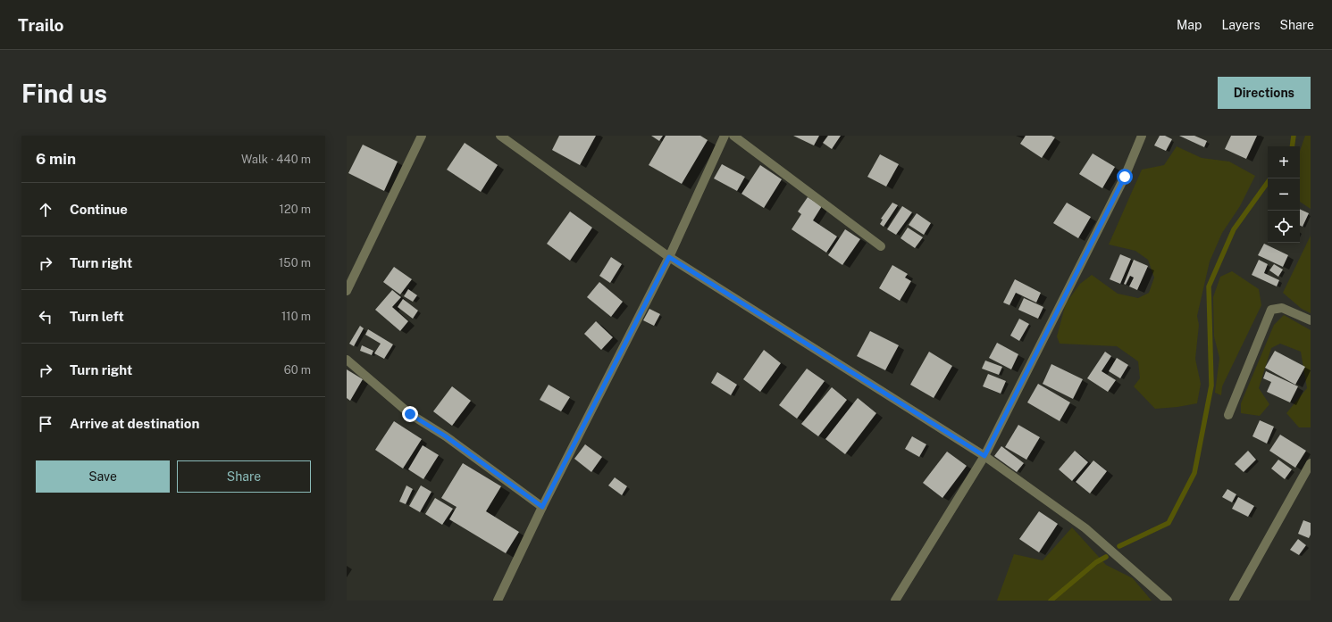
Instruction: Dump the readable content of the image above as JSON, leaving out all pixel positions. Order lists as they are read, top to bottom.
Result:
{
  "page": {
    "header": "Trailo",
    "nav": ["Map", "Layers", "Share"],
    "buttons": [
      "Directions",
      ["Save", "Share"]
    ],
    "title": "Find us",
    "heading": ["6 min", "Walk · 440 m"],
    "map_buttons": ["+", "−"],
    "list": [
      ["Continue", "120 m"],
      ["Turn right", "150 m"],
      ["Turn left", "110 m"],
      ["Turn right", "60 m"],
      "Arrive at destination"
    ]
  }
}
